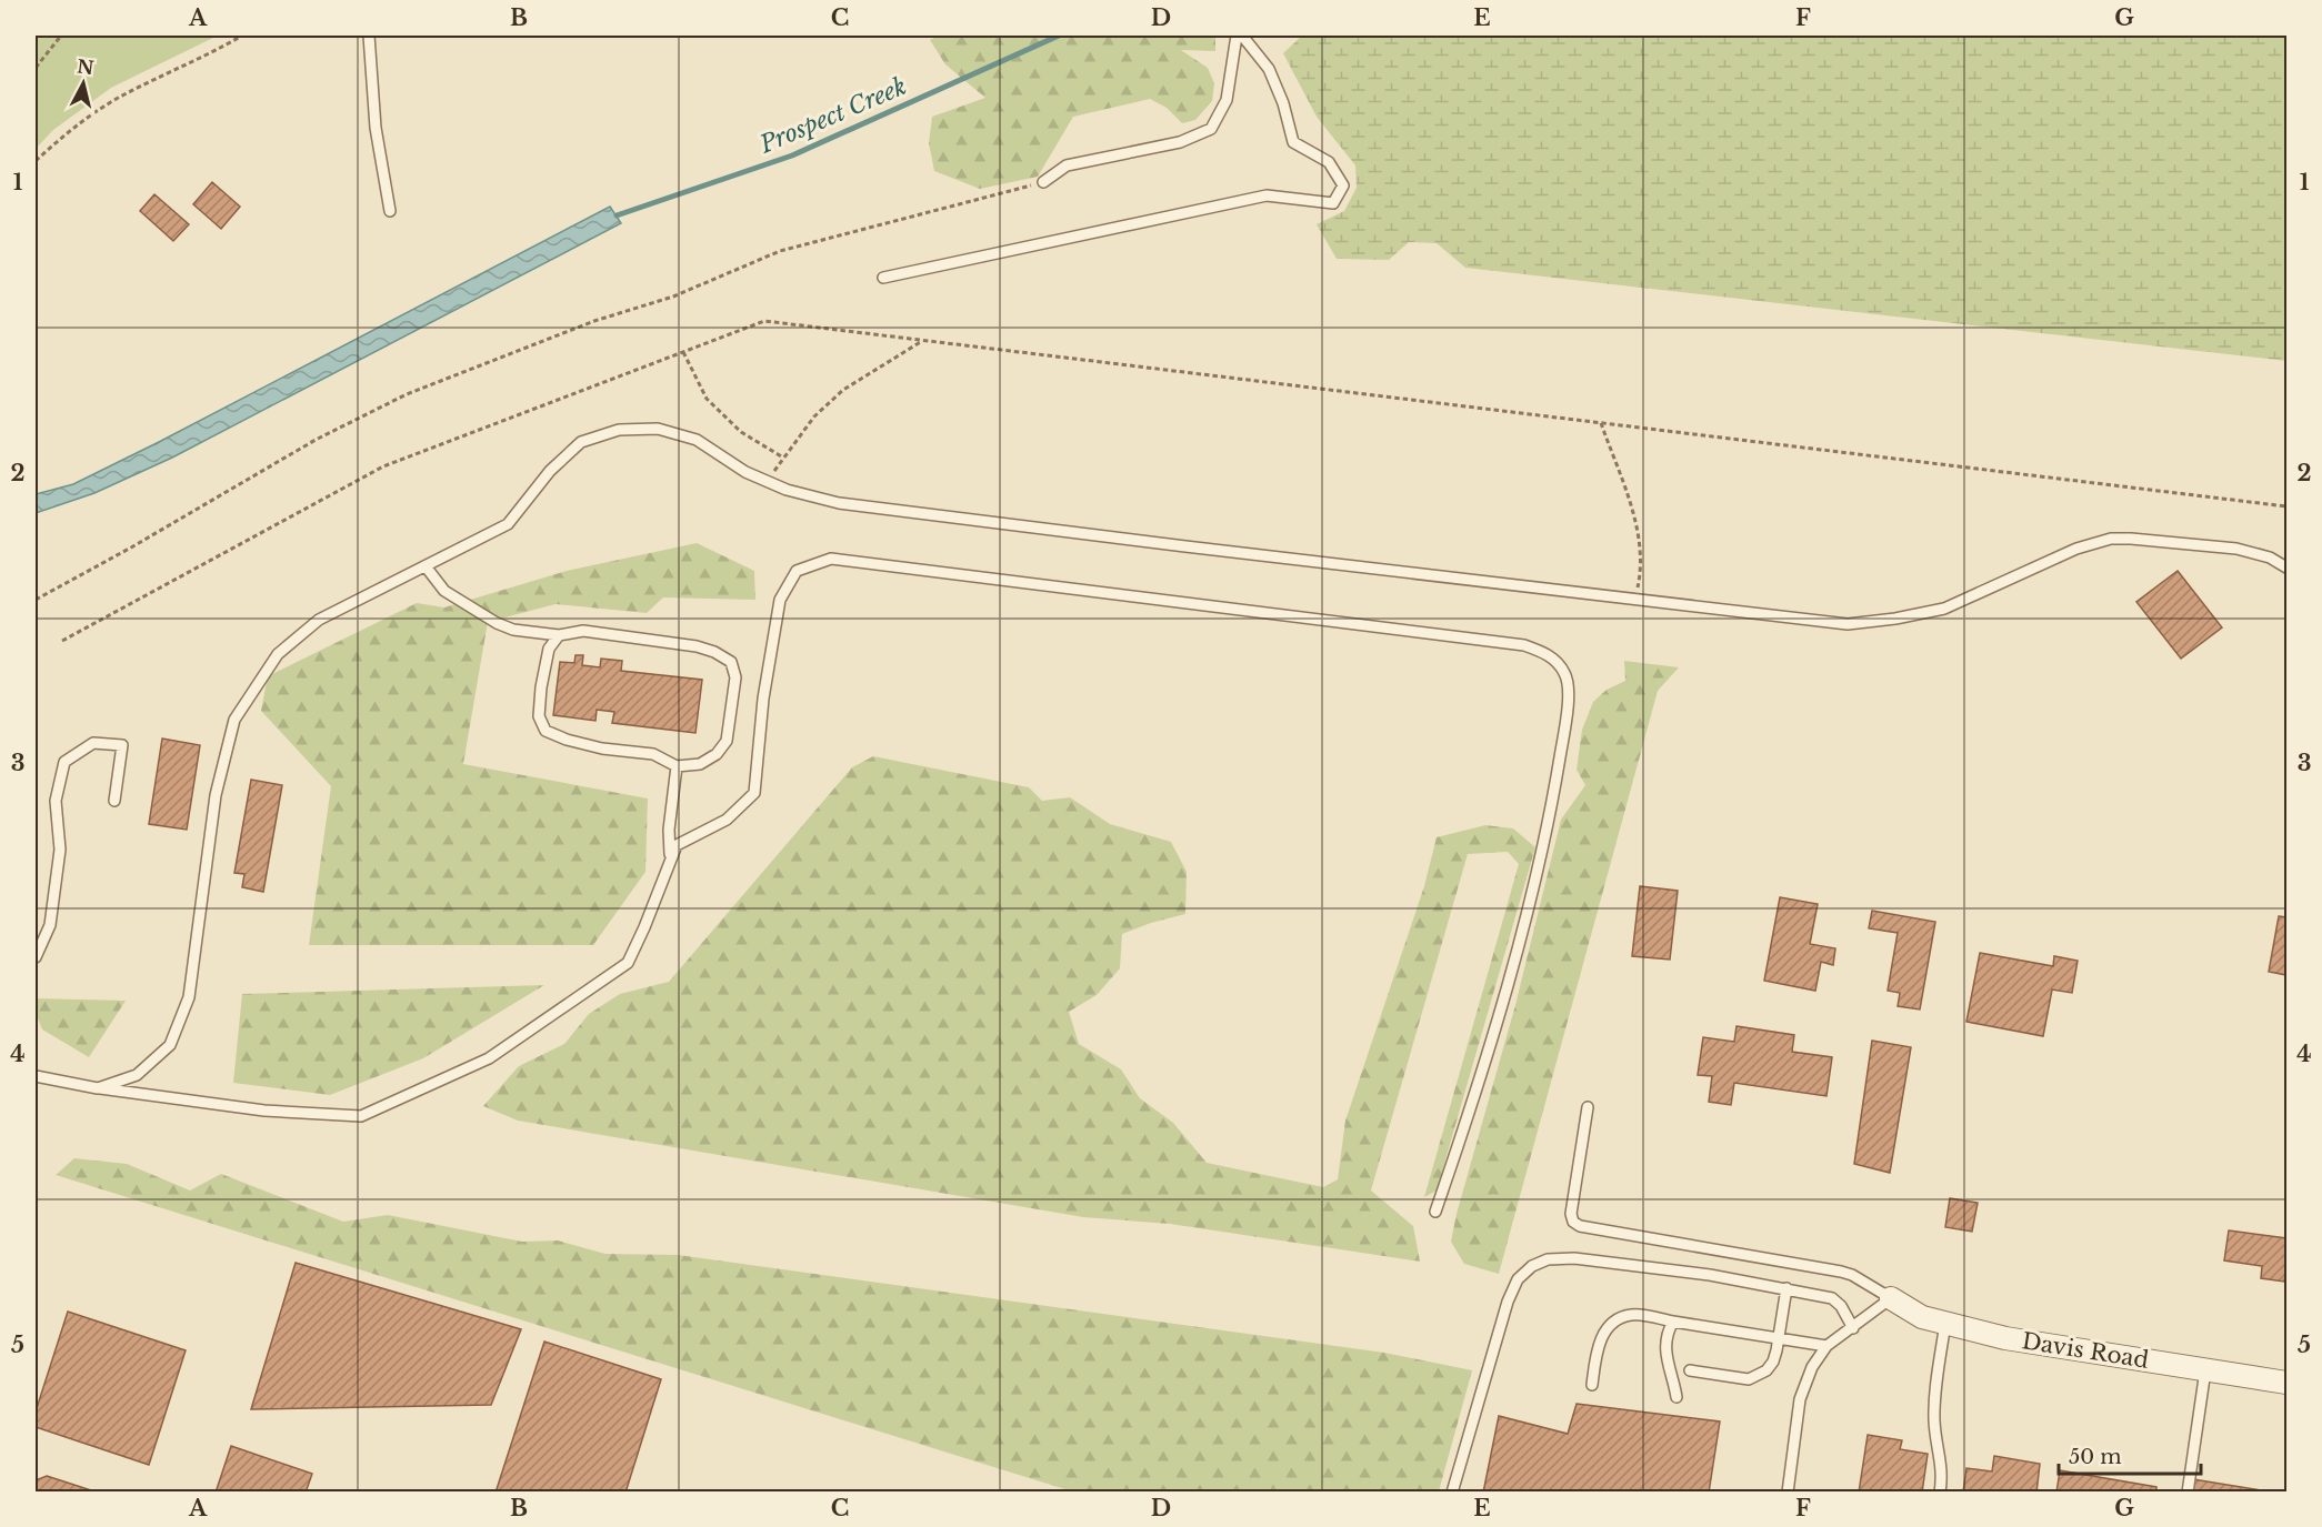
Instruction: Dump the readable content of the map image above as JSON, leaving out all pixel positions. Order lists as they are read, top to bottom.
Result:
{
  "streets": {
    "street": ["Davis Road"]
  },
  "water": ["Prospect Creek"],
  "scale_bar": "50 m",
  "north": "top",
  "grid": {
    "columns": [
      "A",
      "B",
      "C",
      "D",
      "E",
      "F",
      "G"
    ],
    "rows": [
      "1",
      "2",
      "3",
      "4",
      "5"
    ]
  }
}
